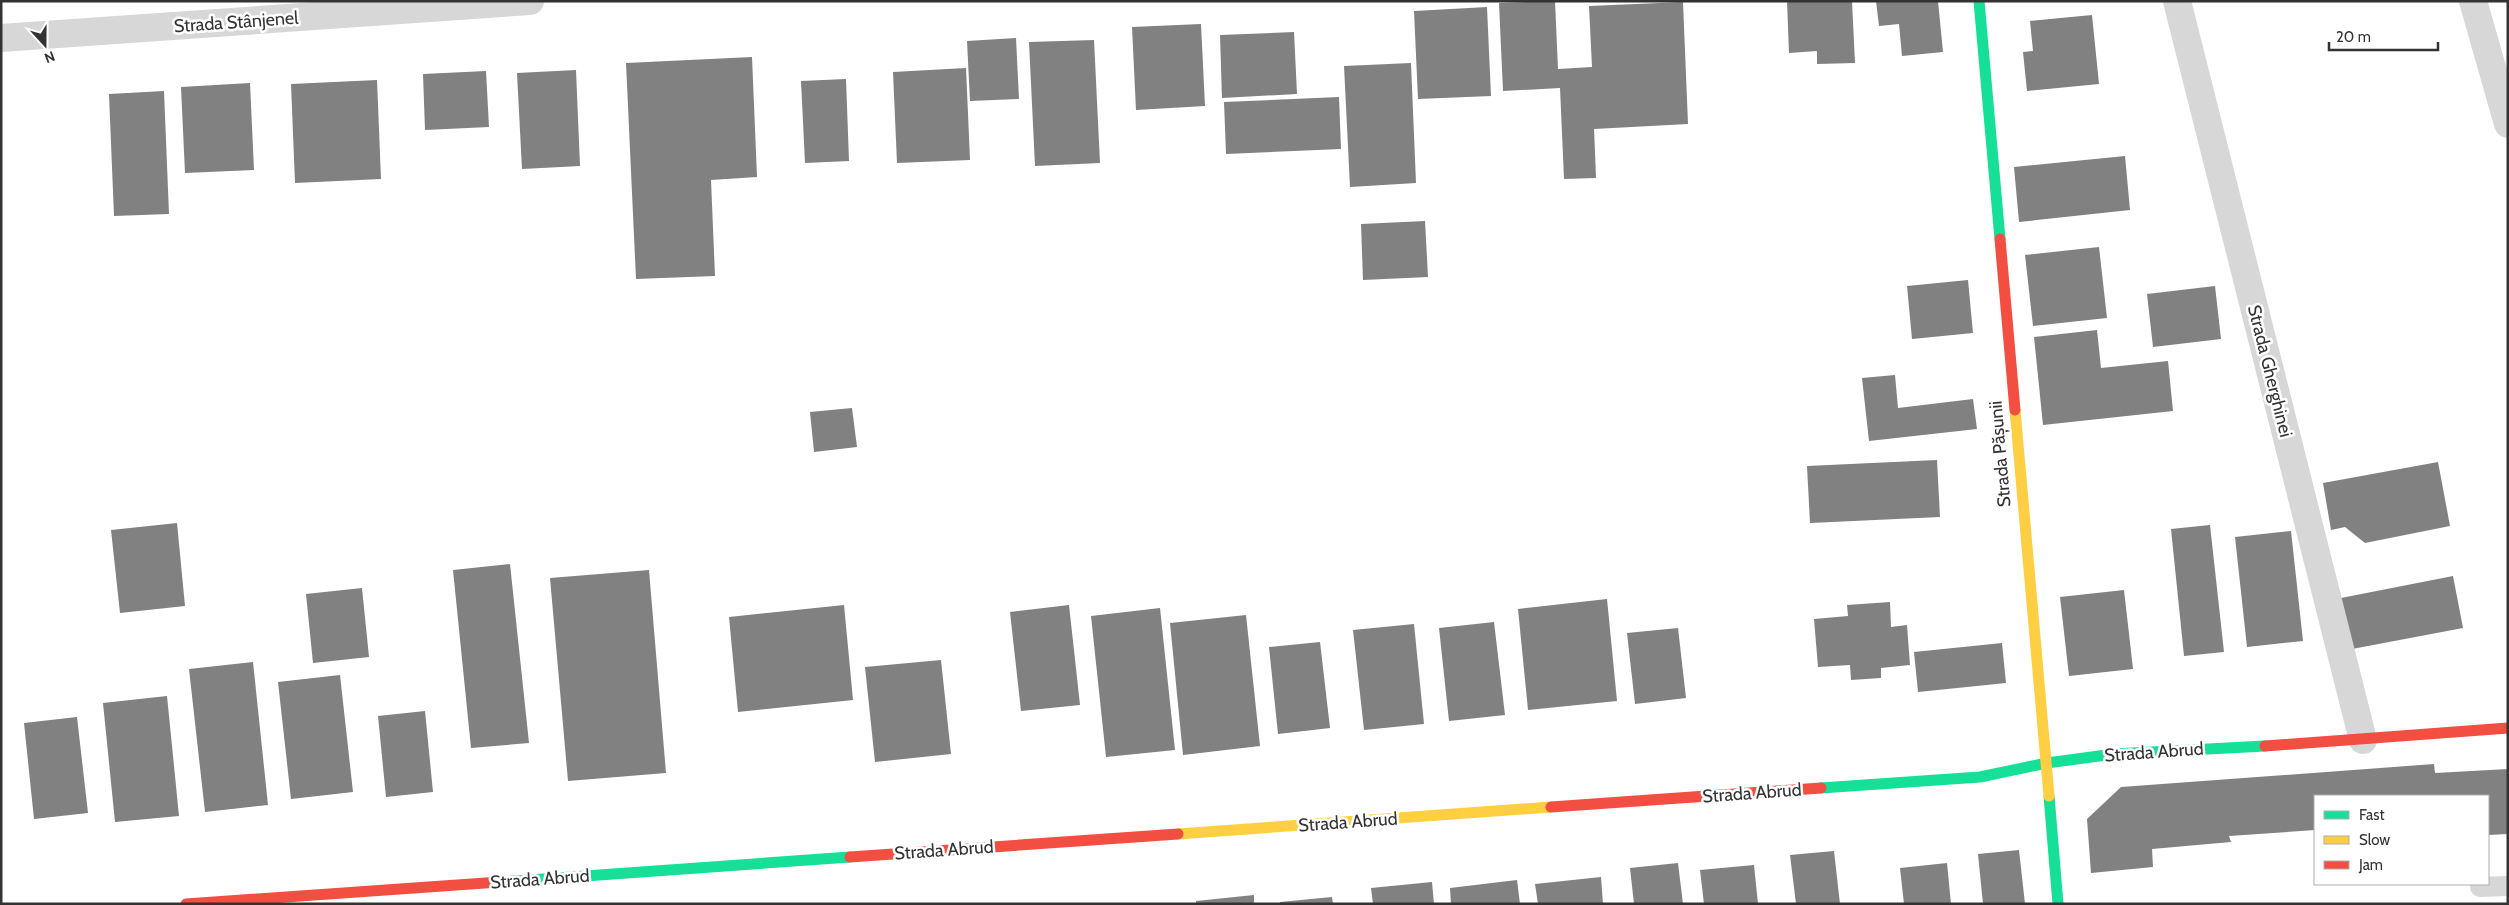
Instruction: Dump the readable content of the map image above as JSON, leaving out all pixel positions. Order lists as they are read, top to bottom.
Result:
{
  "streets": {
    "street": [
      "Strada Stânjenel",
      "Strada Gherghinei",
      "Strada Pășunii",
      "Strada Abrud"
    ]
  },
  "crossings": [
    ["Strada Gherghinei", "Strada Abrud"],
    ["Strada Pășunii", "Strada Abrud"]
  ],
  "legend": ["Fast", "Slow", "Jam"],
  "scale_bar": "20 m",
  "north": "bottom"
}
